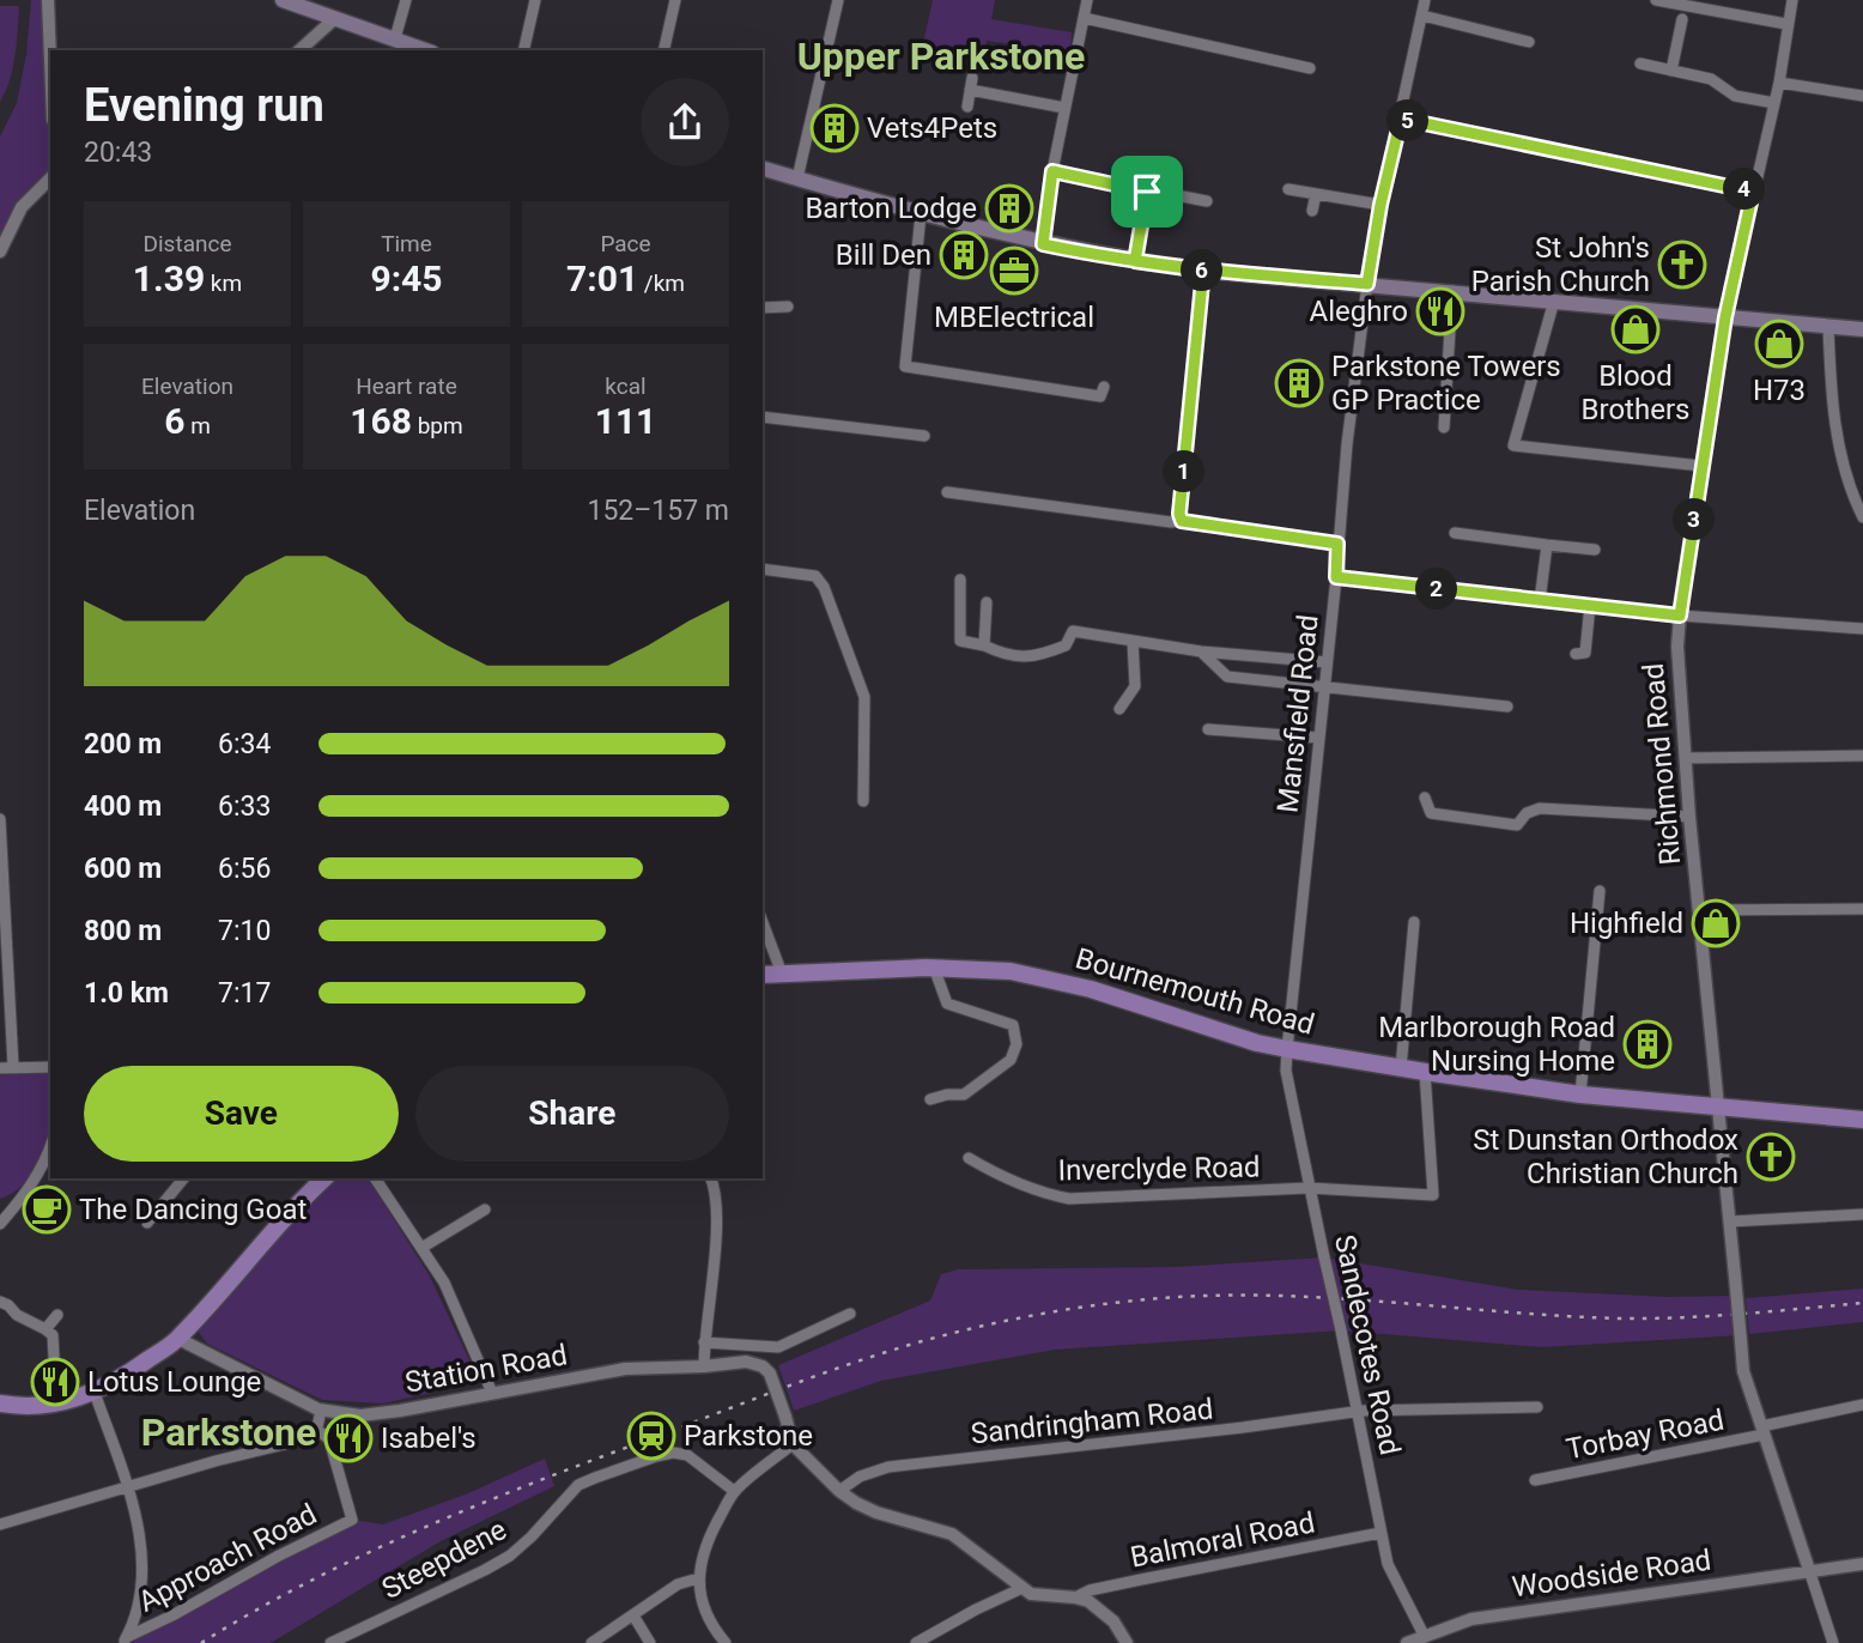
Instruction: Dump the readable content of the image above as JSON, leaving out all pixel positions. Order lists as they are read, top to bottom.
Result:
{
  "streets": {
    "highway": ["Bournemouth Road"],
    "street": [
      "Mansfield Road",
      "Richmond Road",
      "Inverclyde Road",
      "Sandecotes Road",
      "Station Road",
      "Sandringham Road",
      "Torbay Road",
      "Balmoral Road",
      "Approach Road",
      "Steepdene",
      "Woodside Road"
    ]
  },
  "crossings": [
    ["Mansfield Road", "Bournemouth Road"],
    ["Mansfield Road", "Sandecotes Road"],
    ["Richmond Road", "Bournemouth Road"],
    ["Richmond Road", "Torbay Road"],
    ["Richmond Road", "Woodside Road"],
    ["Bournemouth Road", "Inverclyde Road"],
    ["Bournemouth Road", "Sandecotes Road"],
    ["Inverclyde Road", "Sandecotes Road"],
    ["Sandecotes Road", "Sandringham Road"],
    ["Sandecotes Road", "Balmoral Road"],
    ["Sandecotes Road", "Woodside Road"]
  ],
  "districts": ["Upper Parkstone", "Parkstone"],
  "places": {
    "building": [
      "Vets4Pets",
      "Barton Lodge",
      "Bill Den",
      "Parkstone Towers GP Practice",
      "Marlborough Road Nursing Home"
    ],
    "church": ["St John's Parish Church", "St Dunstan Orthodox Christian Church"],
    "office": ["MBElectrical"],
    "restaurant": ["Aleghro", "Lotus Lounge", "Isabel's"],
    "shop": ["Blood Brothers", "H73", "Highfield"],
    "cafe": ["The Dancing Goat"],
    "station": ["Parkstone"]
  },
  "page": {
    "heading": ["Evening run", "20:43"],
    "pins": [
      "5",
      "4",
      "6",
      "1",
      "3",
      "2"
    ],
    "stats": [
      ["Distance", "1.39 km"],
      ["Time", "9:45"],
      ["Pace", "7:01 /km"],
      ["Elevation", "6 m"],
      ["Heart rate", "168 bpm"],
      ["kcal", "111"]
    ],
    "chart": ["Elevation", "152–157 m"],
    "list": [
      {
        "name": "200 m",
        "note": "6:34"
      },
      {
        "name": "400 m",
        "note": "6:33"
      },
      {
        "name": "600 m",
        "note": "6:56"
      },
      {
        "name": "800 m",
        "note": "7:10"
      },
      {
        "name": "1.0 km",
        "note": "7:17"
      }
    ],
    "buttons": ["Save", "Share"]
  }
}
